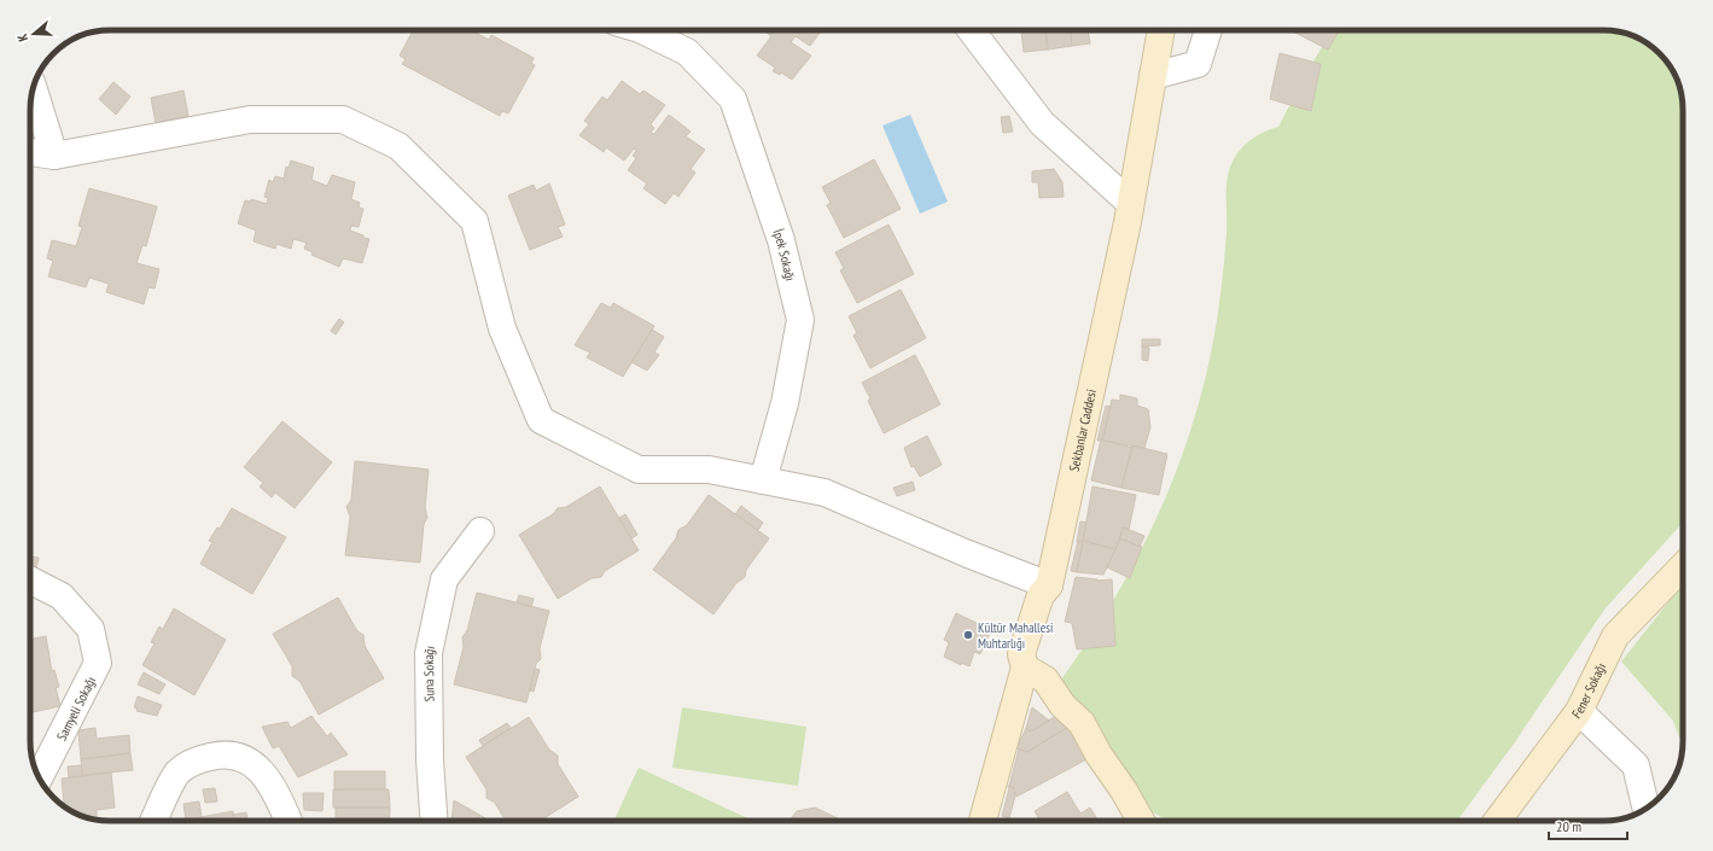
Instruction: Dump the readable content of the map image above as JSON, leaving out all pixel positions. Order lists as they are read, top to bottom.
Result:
{
  "streets": {
    "street": [
      "İpek Sokağı",
      "Sekbanlar Caddesi",
      "Suna Sokağı",
      "Fener Sokağı",
      "Samyeli Sokağı"
    ]
  },
  "places": ["Kültür Mahallesi Muhtarlığı"],
  "scale_bar": "20 m",
  "north": "left"
}
